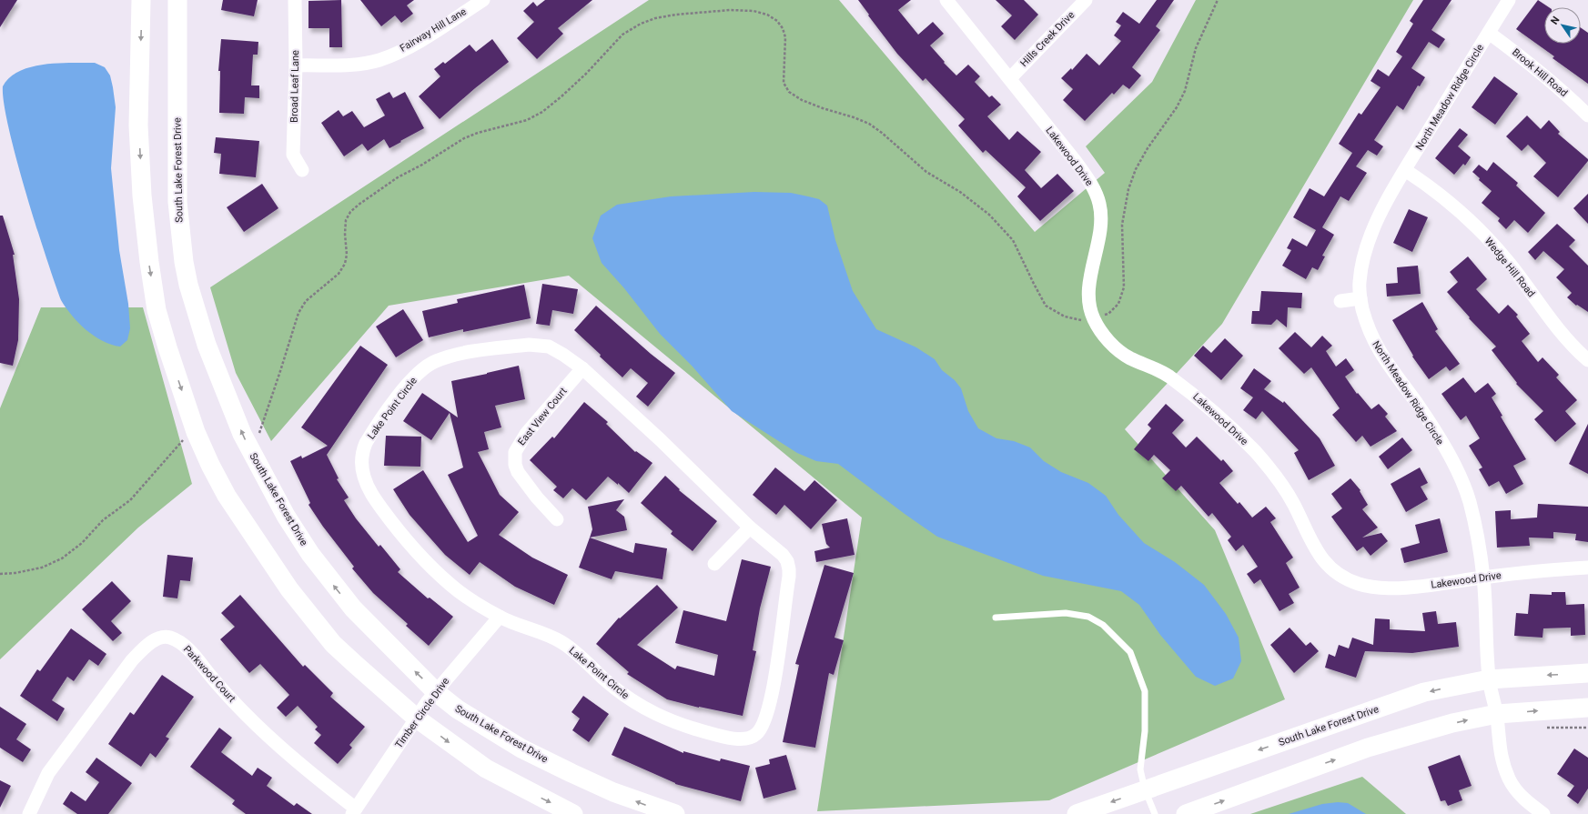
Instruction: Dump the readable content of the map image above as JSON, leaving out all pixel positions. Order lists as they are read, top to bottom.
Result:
{
  "streets": {
    "main road": ["South Lake Forest Drive"],
    "street": [
      "Fairway Hill Lane",
      "Hills Creek Drive",
      "Brook Hill Road",
      "Broad Leaf Lane",
      "North Meadow Ridge Circle",
      "Lakewood Drive",
      "Wedge Hill Road",
      "Lake Point Circle",
      "East View Court",
      "Parkwood Court",
      "Timber Circle Drive"
    ]
  },
  "crossings": [
    ["Fairway Hill Lane", "Broad Leaf Lane"],
    ["Hills Creek Drive", "Lakewood Drive"],
    ["Brook Hill Road", "North Meadow Ridge Circle"],
    ["North Meadow Ridge Circle", "Lakewood Drive"],
    ["North Meadow Ridge Circle", "South Lake Forest Drive"],
    ["North Meadow Ridge Circle", "Wedge Hill Road"],
    ["South Lake Forest Drive", "Timber Circle Drive"],
    ["Lake Point Circle", "East View Court"],
    ["Lake Point Circle", "Timber Circle Drive"],
    ["Parkwood Court", "Timber Circle Drive"]
  ],
  "north": "top left"
}
